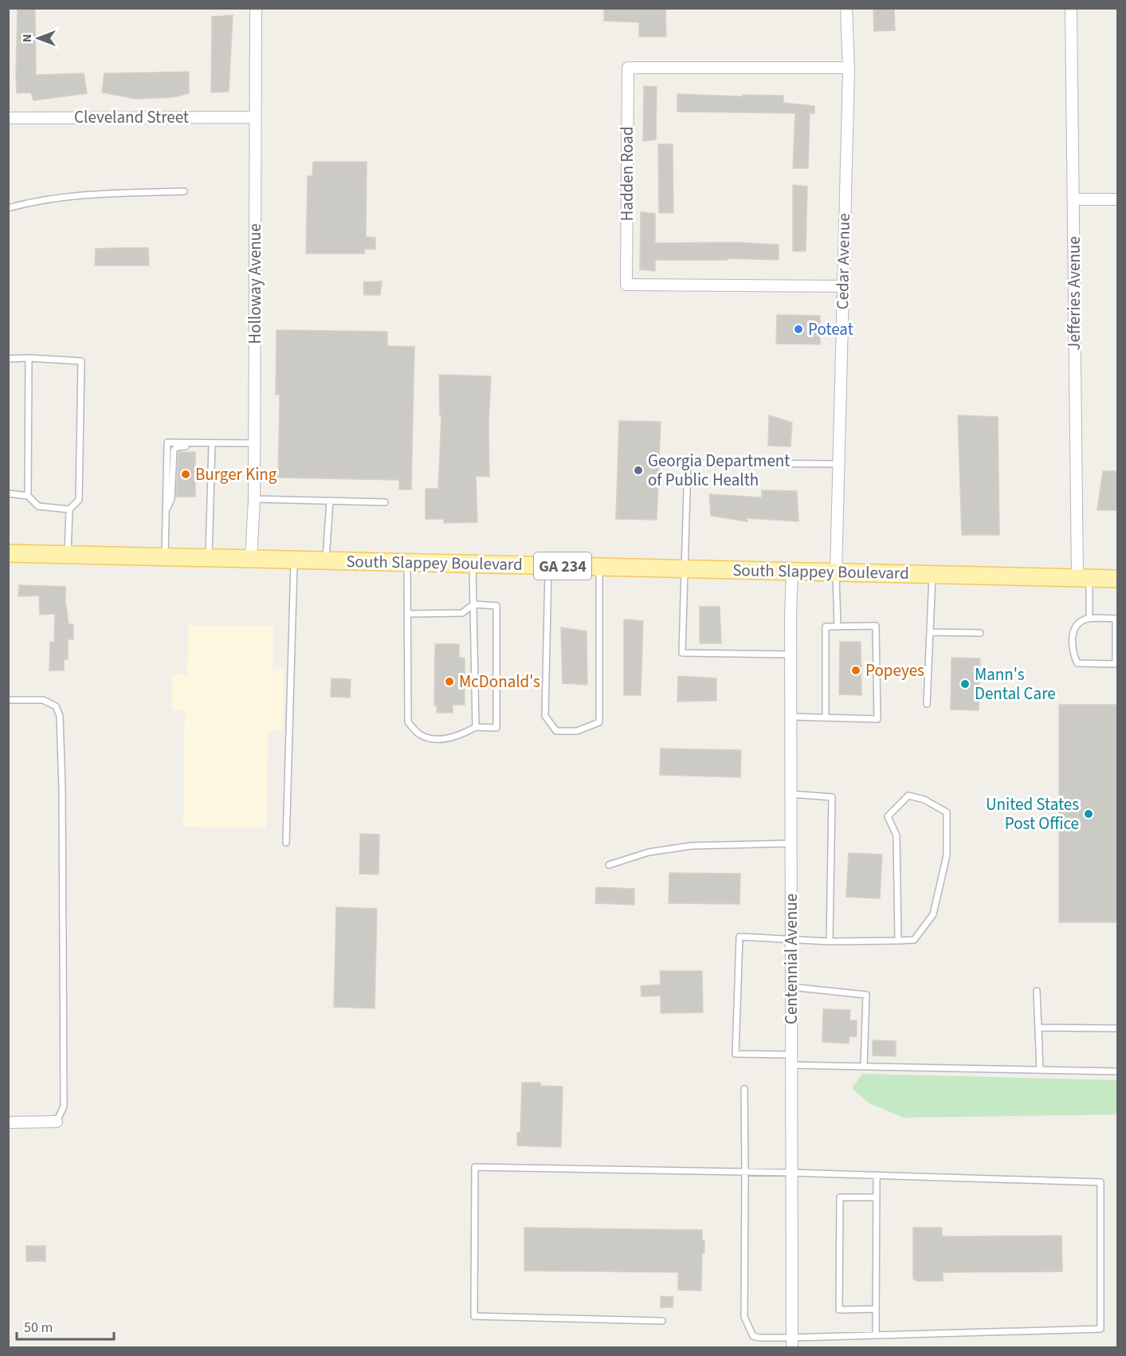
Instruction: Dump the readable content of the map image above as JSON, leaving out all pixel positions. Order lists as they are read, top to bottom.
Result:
{
  "streets": {
    "main road": ["South Slappey Boulevard", "GA 234"],
    "street": [
      "Cleveland Street",
      "Hadden Road",
      "Cedar Avenue",
      "Holloway Avenue",
      "Jefferies Avenue",
      "Centennial Avenue"
    ]
  },
  "crossings": [
    ["Cleveland Street", "Holloway Avenue"],
    ["Hadden Road", "Cedar Avenue"],
    ["Cedar Avenue", "South Slappey Boulevard"],
    ["Holloway Avenue", "South Slappey Boulevard"],
    ["Jefferies Avenue", "South Slappey Boulevard"],
    ["South Slappey Boulevard", "Centennial Avenue"]
  ],
  "places": [
    "Poteat",
    "Georgia Department of Public Health",
    "Burger King",
    "Popeyes",
    "McDonald's",
    "Mann's Dental Care",
    "United States Post Office"
  ],
  "scale_bar": "50 m",
  "north": "left"
}
